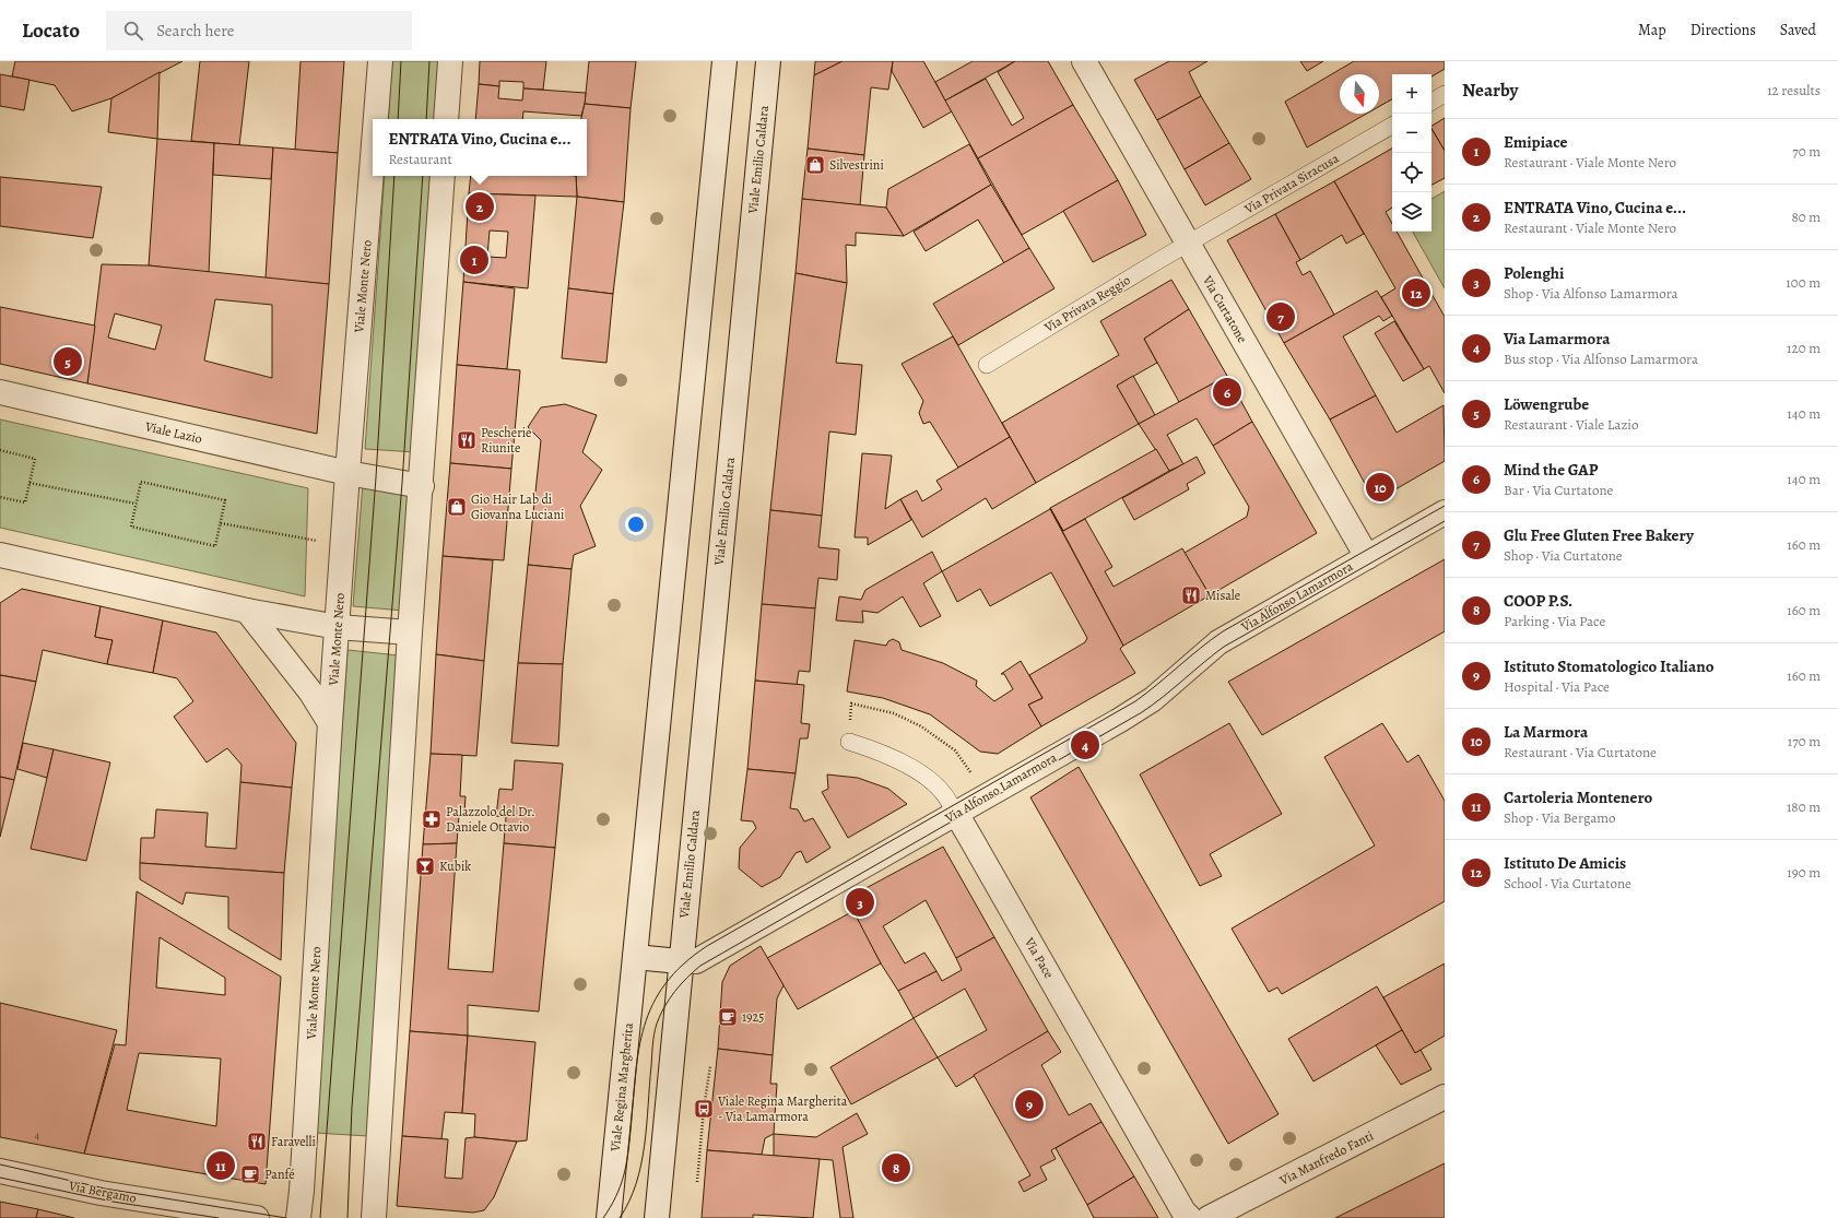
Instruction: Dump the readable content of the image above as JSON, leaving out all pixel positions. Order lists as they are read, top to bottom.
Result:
{
  "streets": {
    "street": [
      "Viale Emilio Caldara",
      "Viale Monte Nero",
      "Via Curtatone",
      "Viale Lazio",
      "Via Alfonso Lamarmora",
      "Via Pace",
      "Viale Regina Margherita",
      "Via Manfredo Fanti",
      "Via Bergamo"
    ],
    "lane": ["Via Privata Siracusa", "Via Privata Reggio"]
  },
  "crossings": [
    ["Viale Emilio Caldara", "Via Alfonso Lamarmora"],
    ["Via Privata Siracusa", "Via Privata Reggio"],
    ["Via Privata Siracusa", "Via Curtatone"],
    ["Viale Monte Nero", "Viale Lazio"],
    ["Via Privata Reggio", "Via Curtatone"],
    ["Via Curtatone", "Via Alfonso Lamarmora"],
    ["Via Alfonso Lamarmora", "Via Pace"],
    ["Via Alfonso Lamarmora", "Viale Regina Margherita"]
  ],
  "places": {
    "shop": ["Silvestrini", "Gio Hair Lab di Giovanna Luciani"],
    "restaurant": ["Pescherie Riunite", "Misale", "Faravelli"],
    "pharmacy": ["Palazzolo del Dr. Daniele Ottavio"],
    "bar": ["Kubik"],
    "cafe": ["1925", "Panfé"],
    "bus stop": ["Viale Regina Margherita - Via Lamarmora"]
  },
  "house_numbers": ["4"],
  "north": "bottom",
  "page": {
    "header": "Locato",
    "search": "Search here",
    "nav": ["Map", "Directions", "Saved"],
    "heading": ["Nearby", "12 results"],
    "map_buttons": ["+", "−"],
    "list": [
      {
        "mark": "1",
        "name": "Emipiace",
        "note": "Restaurant · Viale Monte Nero",
        "value": "70 m"
      },
      {
        "mark": "2",
        "name": "ENTRATA Vino, Cucina e...",
        "note": "Restaurant · Viale Monte Nero",
        "value": "80 m"
      },
      {
        "mark": "3",
        "name": "Polenghi",
        "note": "Shop · Via Alfonso Lamarmora",
        "value": "100 m"
      },
      {
        "mark": "4",
        "name": "Via Lamarmora",
        "note": "Bus stop · Via Alfonso Lamarmora",
        "value": "120 m"
      },
      {
        "mark": "5",
        "name": "Löwengrube",
        "note": "Restaurant · Viale Lazio",
        "value": "140 m"
      },
      {
        "mark": "6",
        "name": "Mind the GAP",
        "note": "Bar · Via Curtatone",
        "value": "140 m"
      },
      {
        "mark": "7",
        "name": "Glu Free Gluten Free Bakery",
        "note": "Shop · Via Curtatone",
        "value": "160 m"
      },
      {
        "mark": "8",
        "name": "COOP P.S.",
        "note": "Parking · Via Pace",
        "value": "160 m"
      },
      {
        "mark": "9",
        "name": "Istituto Stomatologico Italiano",
        "note": "Hospital · Via Pace",
        "value": "160 m"
      },
      {
        "mark": "10",
        "name": "La Marmora",
        "note": "Restaurant · Via Curtatone",
        "value": "170 m"
      },
      {
        "mark": "11",
        "name": "Cartoleria Montenero",
        "note": "Shop · Via Bergamo",
        "value": "180 m"
      },
      {
        "mark": "12",
        "name": "Istituto De Amicis",
        "note": "School · Via Curtatone",
        "value": "190 m"
      }
    ],
    "popup": ["ENTRATA Vino, Cucina e...", "Restaurant"],
    "pins": [
      "2",
      "1",
      "12",
      "7",
      "5",
      "6",
      "10",
      "4",
      "3",
      "9",
      "11",
      "8"
    ]
  }
}
